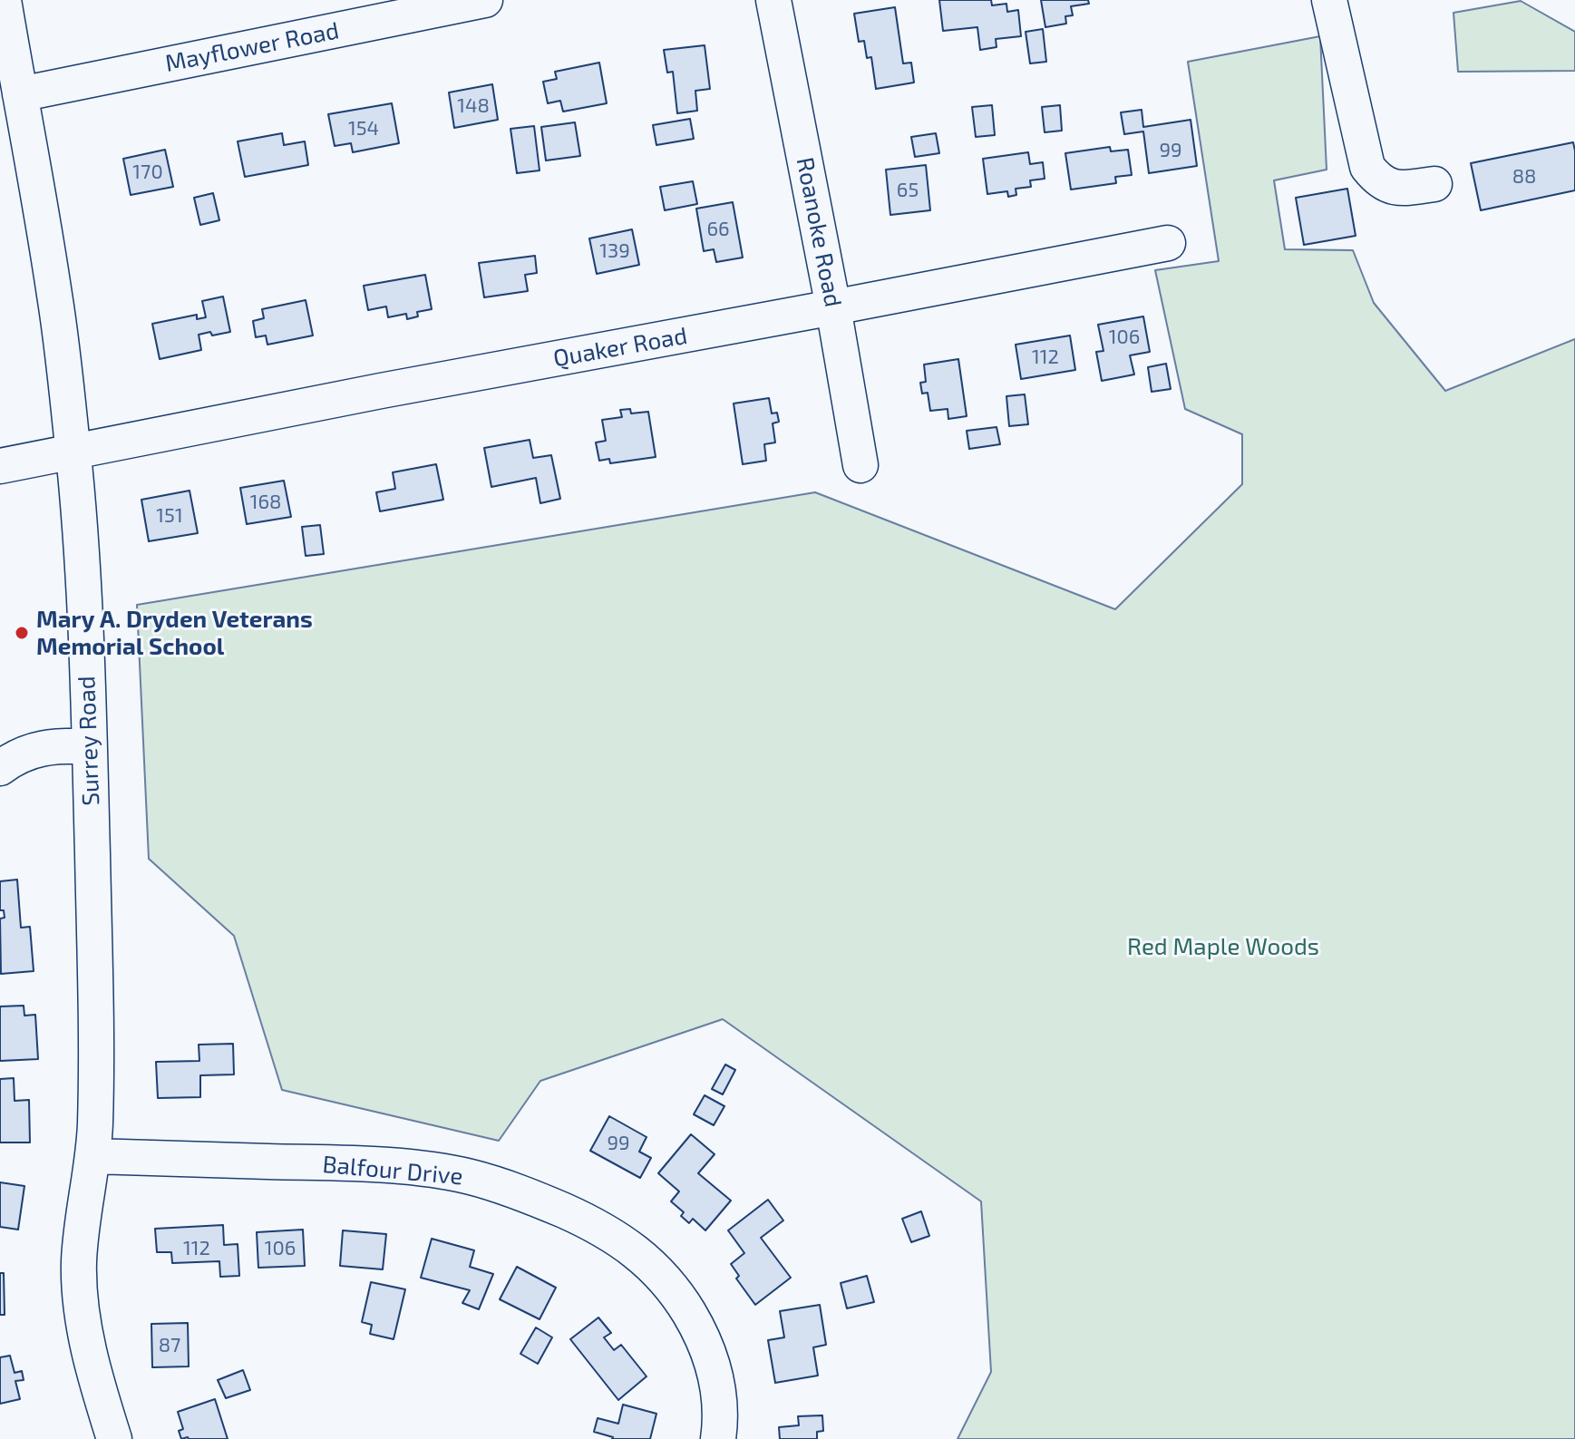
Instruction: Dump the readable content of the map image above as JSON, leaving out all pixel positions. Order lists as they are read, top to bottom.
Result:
{
  "streets": {
    "street": [
      "Mayflower Road",
      "Roanoke Road",
      "Quaker Road",
      "Surrey Road",
      "Balfour Drive"
    ]
  },
  "crossings": [
    ["Mayflower Road", "Surrey Road"],
    ["Roanoke Road", "Quaker Road"],
    ["Quaker Road", "Surrey Road"],
    ["Surrey Road", "Balfour Drive"]
  ],
  "parks": ["Red Maple Woods"],
  "places": ["Mary A. Dryden Veterans Memorial School"],
  "house_numbers": [
    "148",
    "154",
    "99",
    "170",
    "88",
    "65",
    "66",
    "139",
    "106",
    "112",
    "168",
    "151",
    "99",
    "112",
    "106",
    "87"
  ]
}
